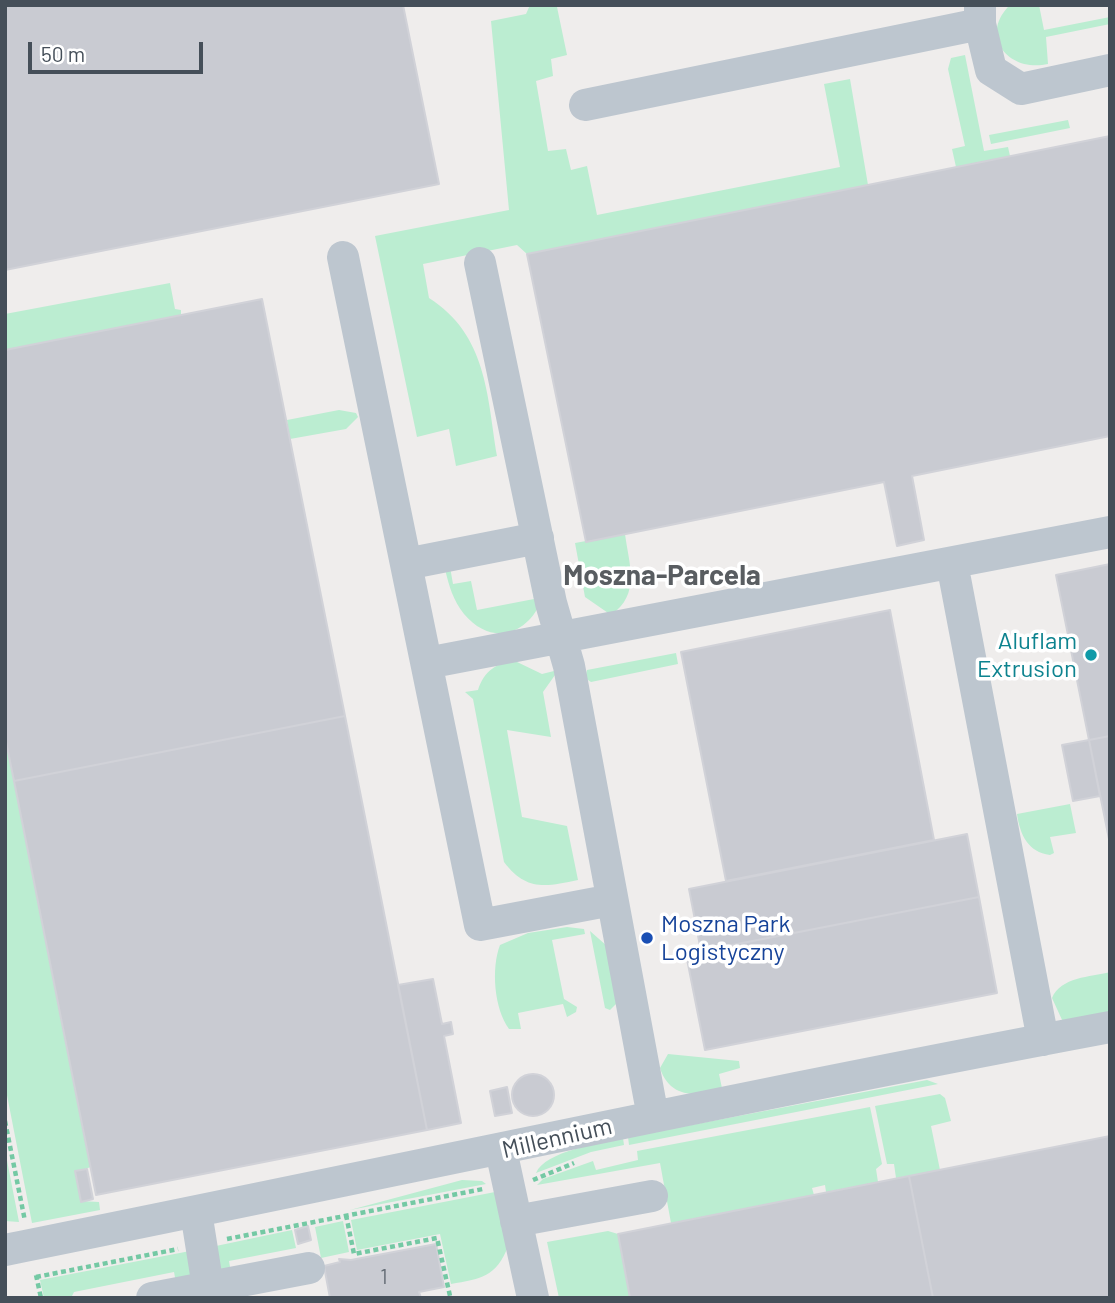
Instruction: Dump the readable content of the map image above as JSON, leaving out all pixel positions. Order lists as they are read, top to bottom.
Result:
{
  "streets": {
    "lane": ["Millennium"]
  },
  "districts": ["Moszna-Parcela"],
  "places": ["Aluflam Extrusion", "Moszna Park Logistyczny"],
  "house_numbers": ["1"],
  "scale_bar": "50 m"
}
